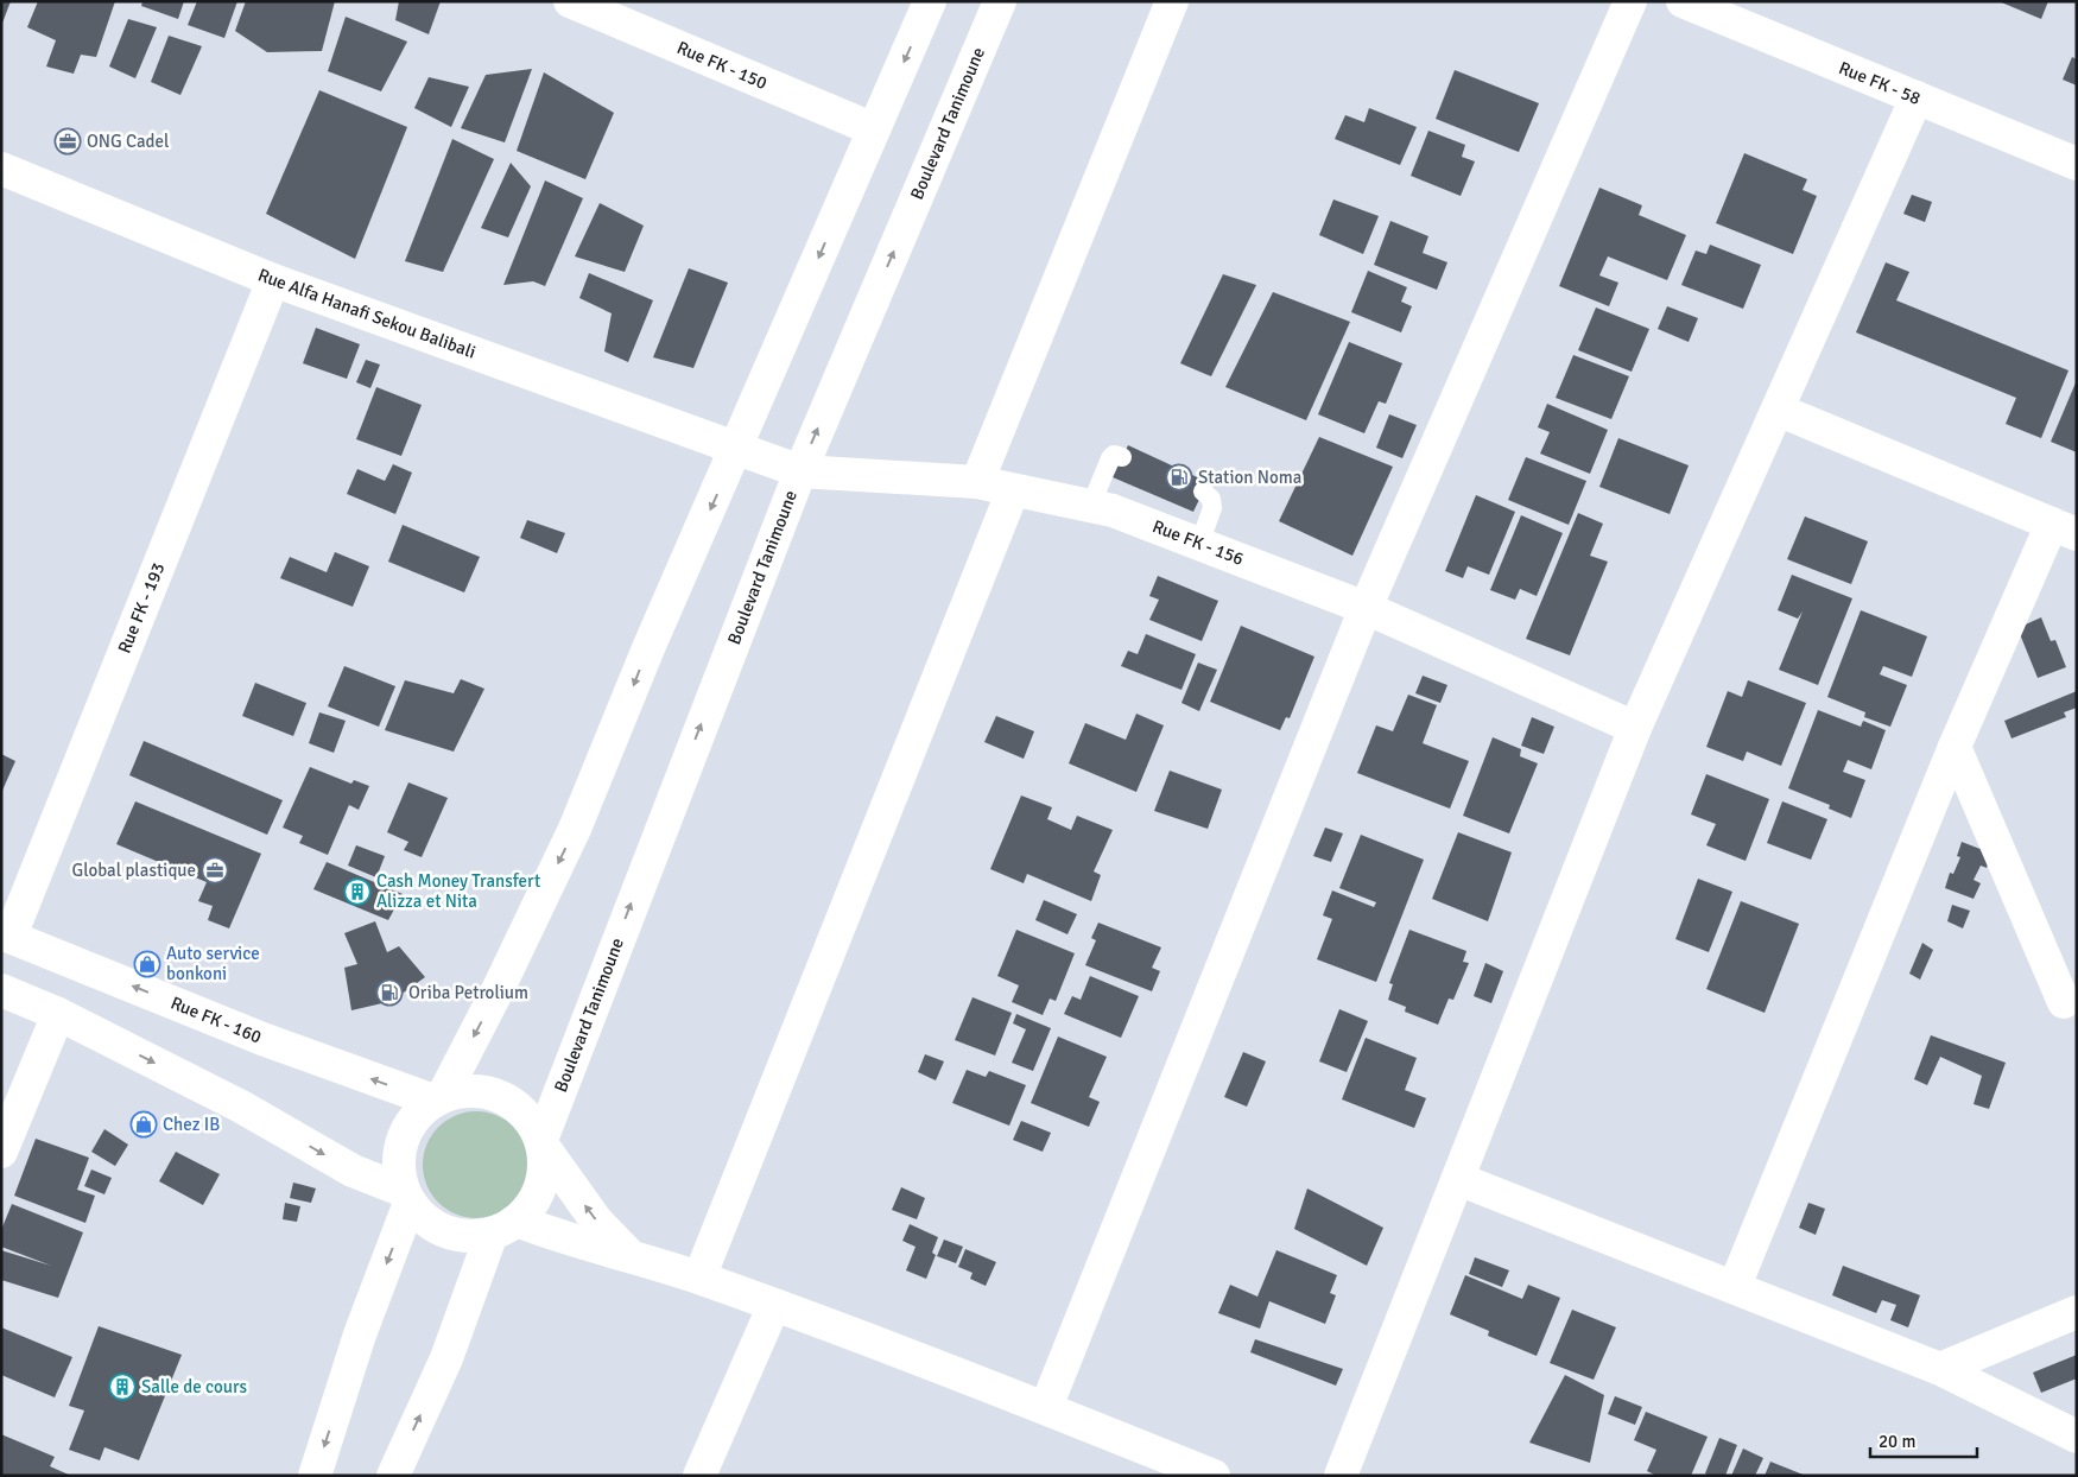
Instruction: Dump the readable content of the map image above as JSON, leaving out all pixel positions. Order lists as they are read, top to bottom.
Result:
{
  "streets": {
    "street": [
      "Rue FK - 150",
      "Rue FK - 58",
      "Boulevard Tanimoune",
      "Rue Alfa Hanafi Sekou Balibali",
      "Rue FK - 156",
      "Rue FK - 193",
      "Rue FK - 160"
    ]
  },
  "crossings": [
    ["Boulevard Tanimoune", "Rue FK - 156"],
    ["Boulevard Tanimoune", "Rue FK - 160"],
    ["Rue Alfa Hanafi Sekou Balibali", "Rue FK - 156"],
    ["Rue Alfa Hanafi Sekou Balibali", "Rue FK - 193"],
    ["Rue FK - 193", "Rue FK - 160"]
  ],
  "places": {
    "office": ["ONG Cadel", "Global plastique"],
    "fuel station": ["Station Noma", "Oriba Petrolium"],
    "building": ["Cash Money Transfert Alizza et Nita", "Salle de cours"],
    "shop": ["Auto service bonkoni", "Chez IB"]
  },
  "scale_bar": "20 m"
}
